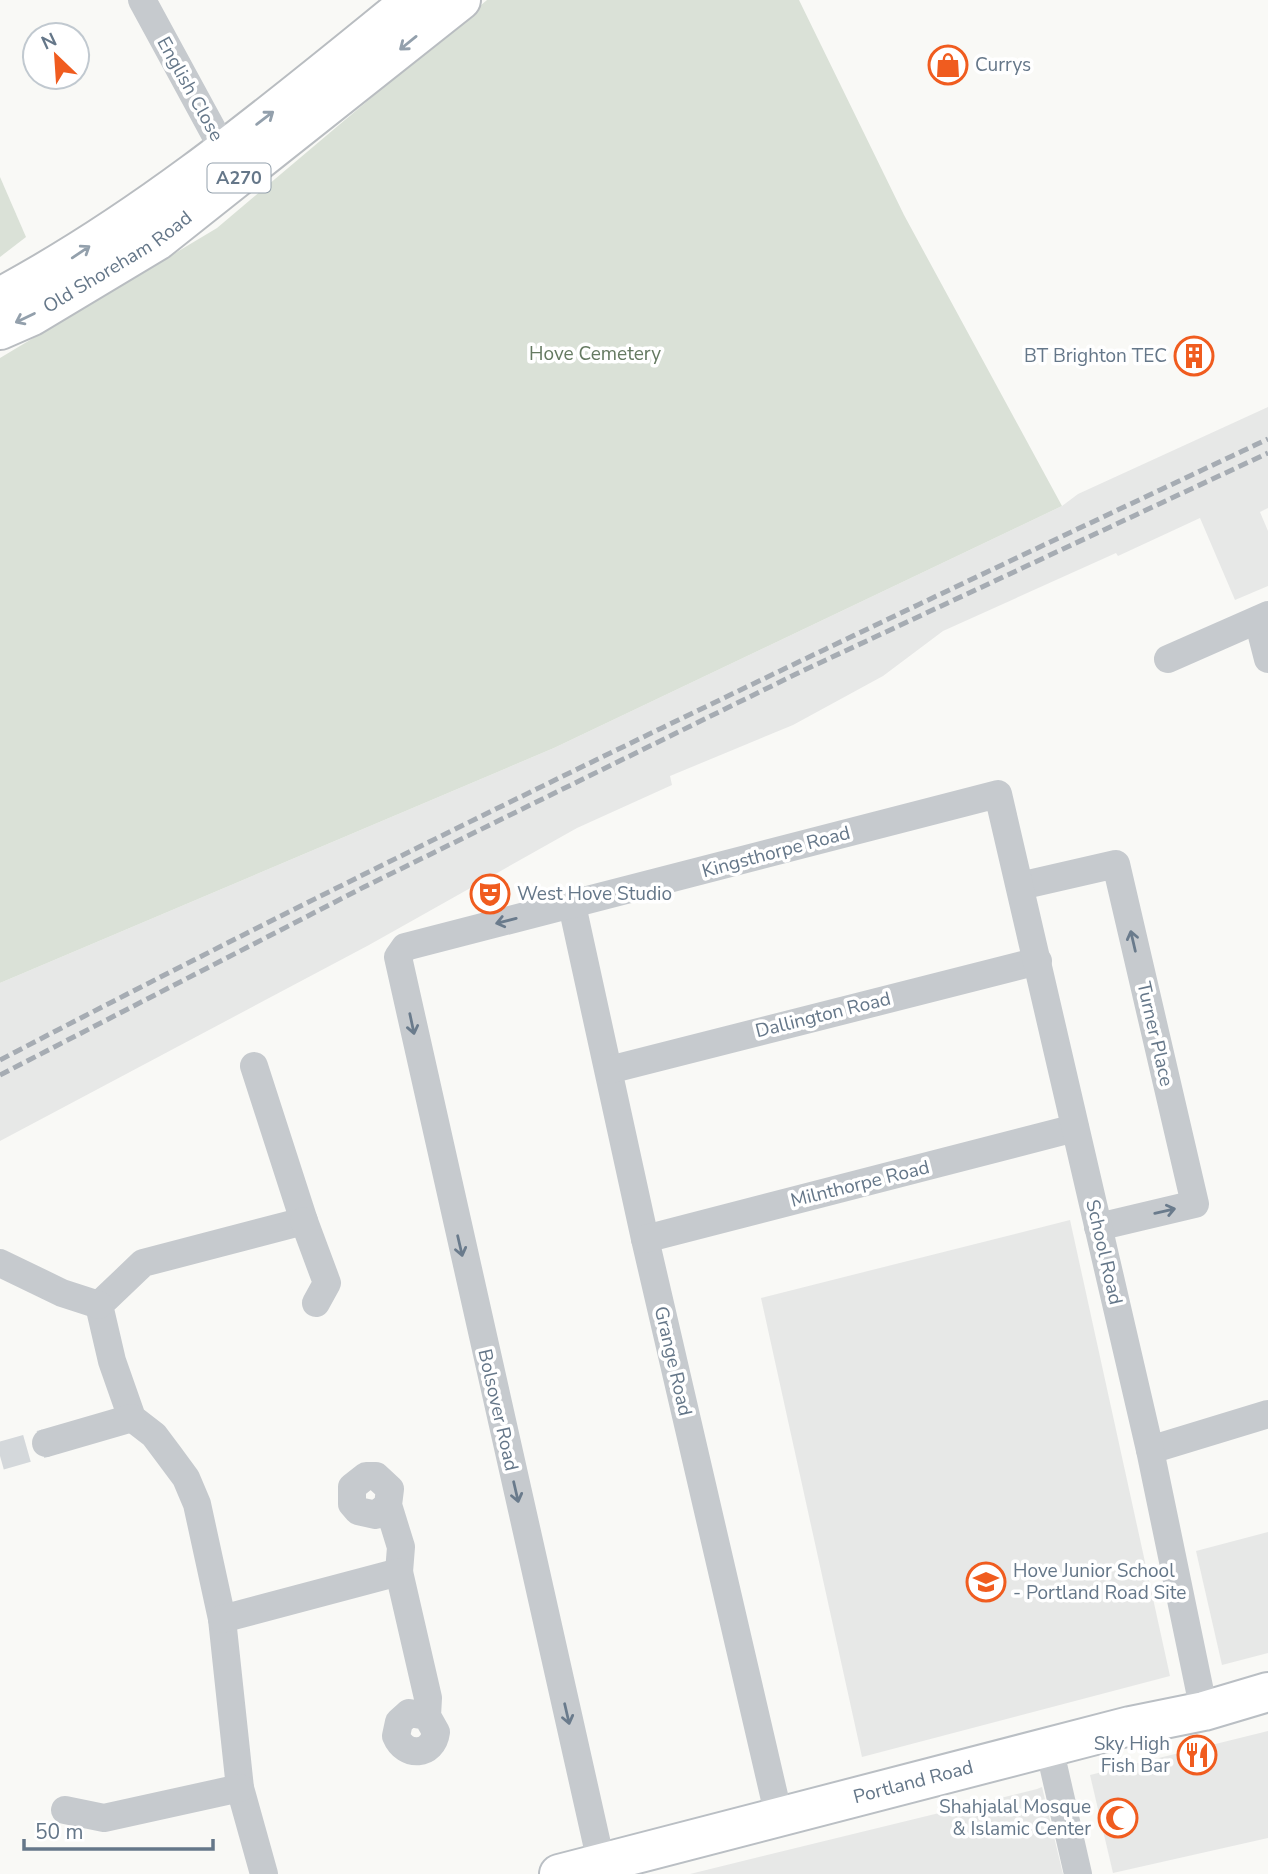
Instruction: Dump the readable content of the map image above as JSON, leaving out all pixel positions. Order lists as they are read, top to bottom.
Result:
{
  "streets": {
    "main road": ["A270", "Old Shoreham Road", "Portland Road"],
    "street": [
      "English Close",
      "Kingsthorpe Road",
      "Dallington Road",
      "Turner Place",
      "Milnthorpe Road",
      "School Road",
      "Grange Road",
      "Bolsover Road"
    ]
  },
  "crossings": [
    ["English Close", "Old Shoreham Road"],
    ["Kingsthorpe Road", "School Road"],
    ["Kingsthorpe Road", "Grange Road"],
    ["Kingsthorpe Road", "Bolsover Road"],
    ["Dallington Road", "School Road"],
    ["Dallington Road", "Grange Road"],
    ["Turner Place", "School Road"],
    ["Milnthorpe Road", "School Road"],
    ["Milnthorpe Road", "Grange Road"],
    ["School Road", "Portland Road"],
    ["Grange Road", "Portland Road"],
    ["Bolsover Road", "Portland Road"]
  ],
  "parks": ["Hove Cemetery"],
  "places": {
    "shop": ["Currys"],
    "building": ["BT Brighton TEC"],
    "theatre": ["West Hove Studio"],
    "school or university": ["Hove Junior School - Portland Road Site"],
    "restaurant": ["Sky High Fish Bar"],
    "mosque": ["Shahjalal Mosque & Islamic Center"]
  },
  "scale_bar": "50 m",
  "north": "top left"
}
